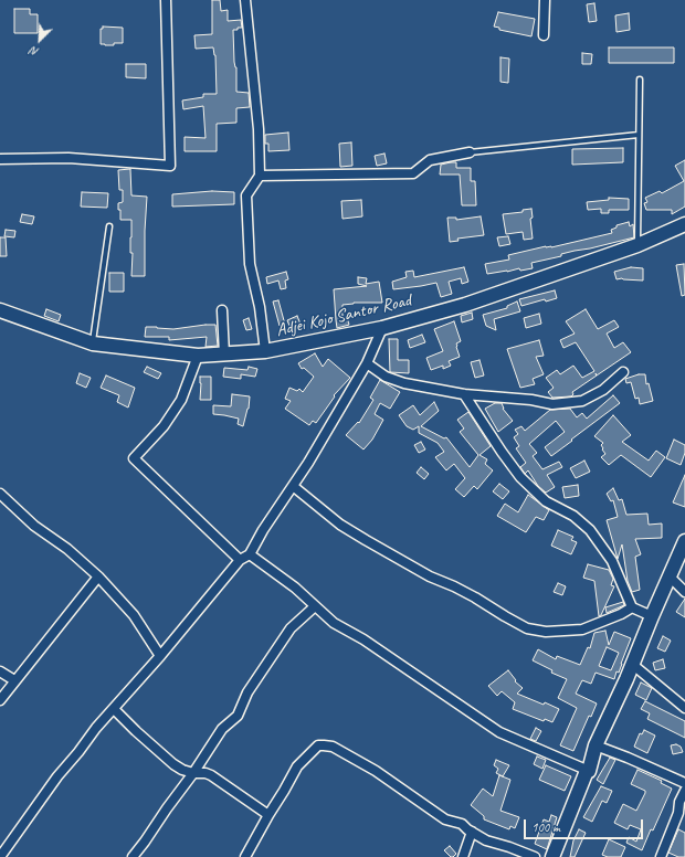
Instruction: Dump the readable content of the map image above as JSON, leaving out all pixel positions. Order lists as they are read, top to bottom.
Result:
{
  "streets": {
    "street": ["Adjei Kojo Santor Road"]
  },
  "scale_bar": "100 m",
  "north": "bottom left"
}
